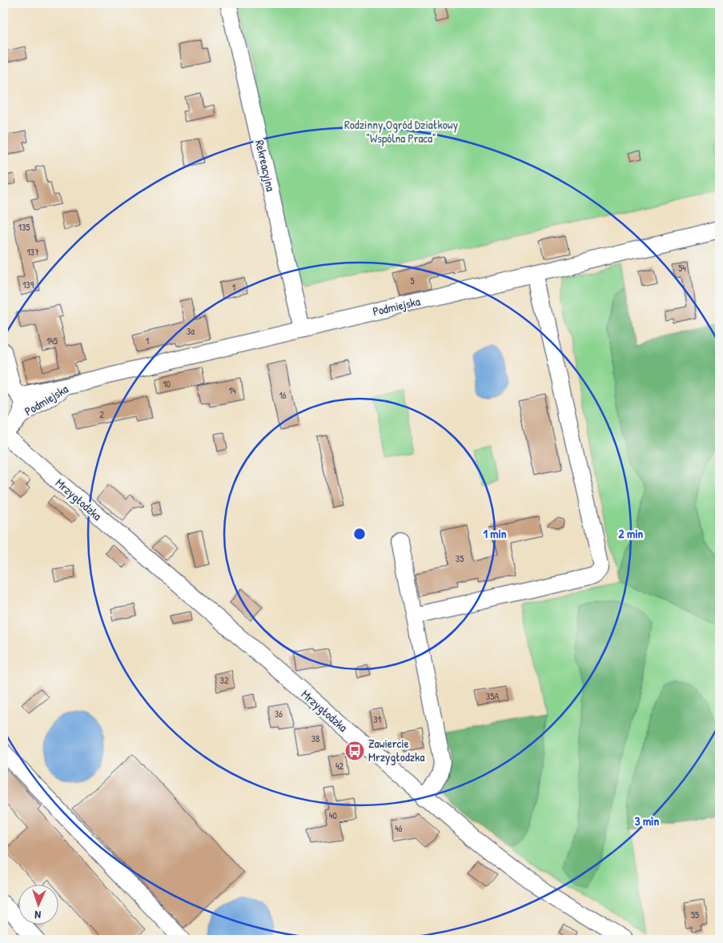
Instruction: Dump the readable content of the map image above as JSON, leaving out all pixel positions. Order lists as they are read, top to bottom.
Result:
{
  "streets": {
    "street": ["Rekreacyjna", "Podmiejska", "Mrzygłodzka"]
  },
  "crossings": [
    ["Rekreacyjna", "Podmiejska"],
    ["Podmiejska", "Mrzygłodzka"]
  ],
  "parks": ["Rodzinny Ogród Działkowy \"Wspólna Praca\""],
  "places": {
    "bus stop": ["Zawiercie Mrzygłodzka"]
  },
  "house_numbers": [
    "135",
    "137",
    "54",
    "5",
    "139",
    "1",
    "3a",
    "145",
    "1",
    "10",
    "14",
    "16",
    "2",
    "35",
    "32",
    "35A",
    "36",
    "31",
    "38",
    "42",
    "40",
    "46",
    "55"
  ],
  "north": "bottom",
  "rings": ["1 min", "2 min", "3 min"]
}
